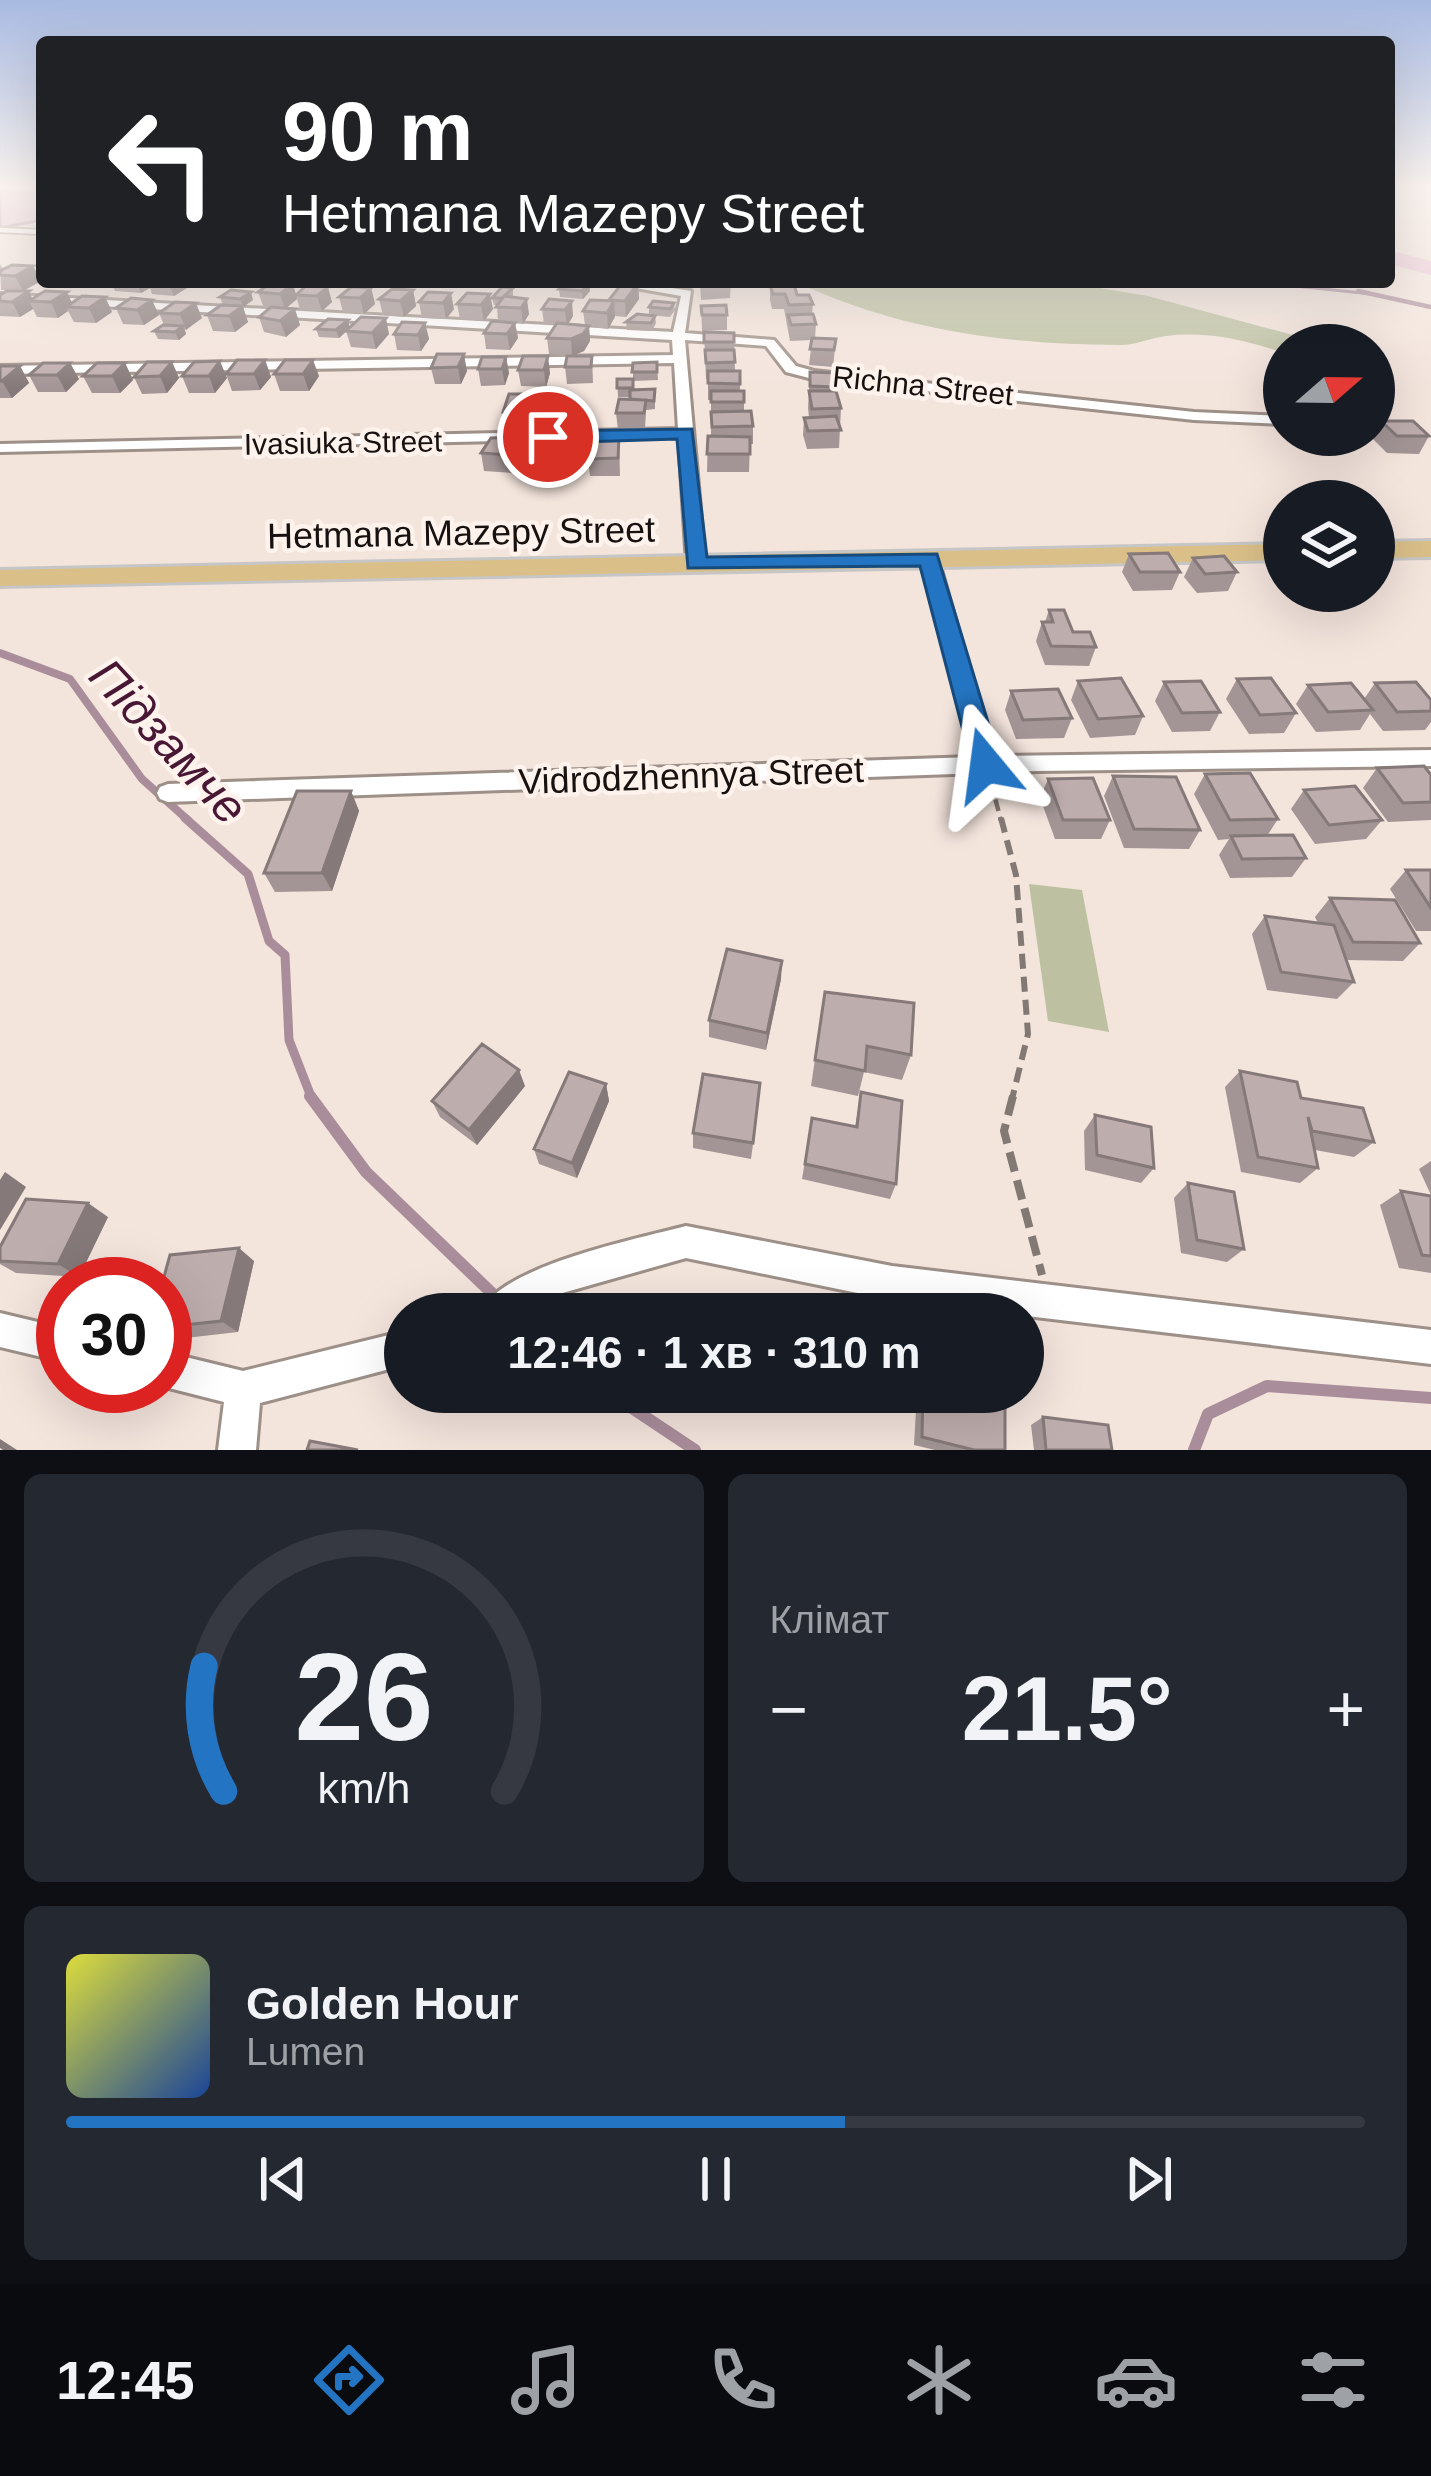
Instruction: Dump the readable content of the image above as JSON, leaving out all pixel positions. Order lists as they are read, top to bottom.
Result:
{
  "streets": {
    "main road": ["Hetmana Mazepy Street"],
    "street": ["Richna Street", "Ivasiuka Street", "Vidrodzhennya Street"]
  },
  "water": ["Підзамче"],
  "north": "right",
  "page": {
    "turn": ["90 m", "Hetmana Mazepy Street"],
    "limit": "30",
    "trip": "12:46 · 1 хв · 310 m",
    "tile": "Клімат",
    "heat": ["−", "21.5°", "+"],
    "song": ["Golden Hour", "Lumen"],
    "tabs": "12:45",
    "gauge": ["26", "km/h"]
  }
}
